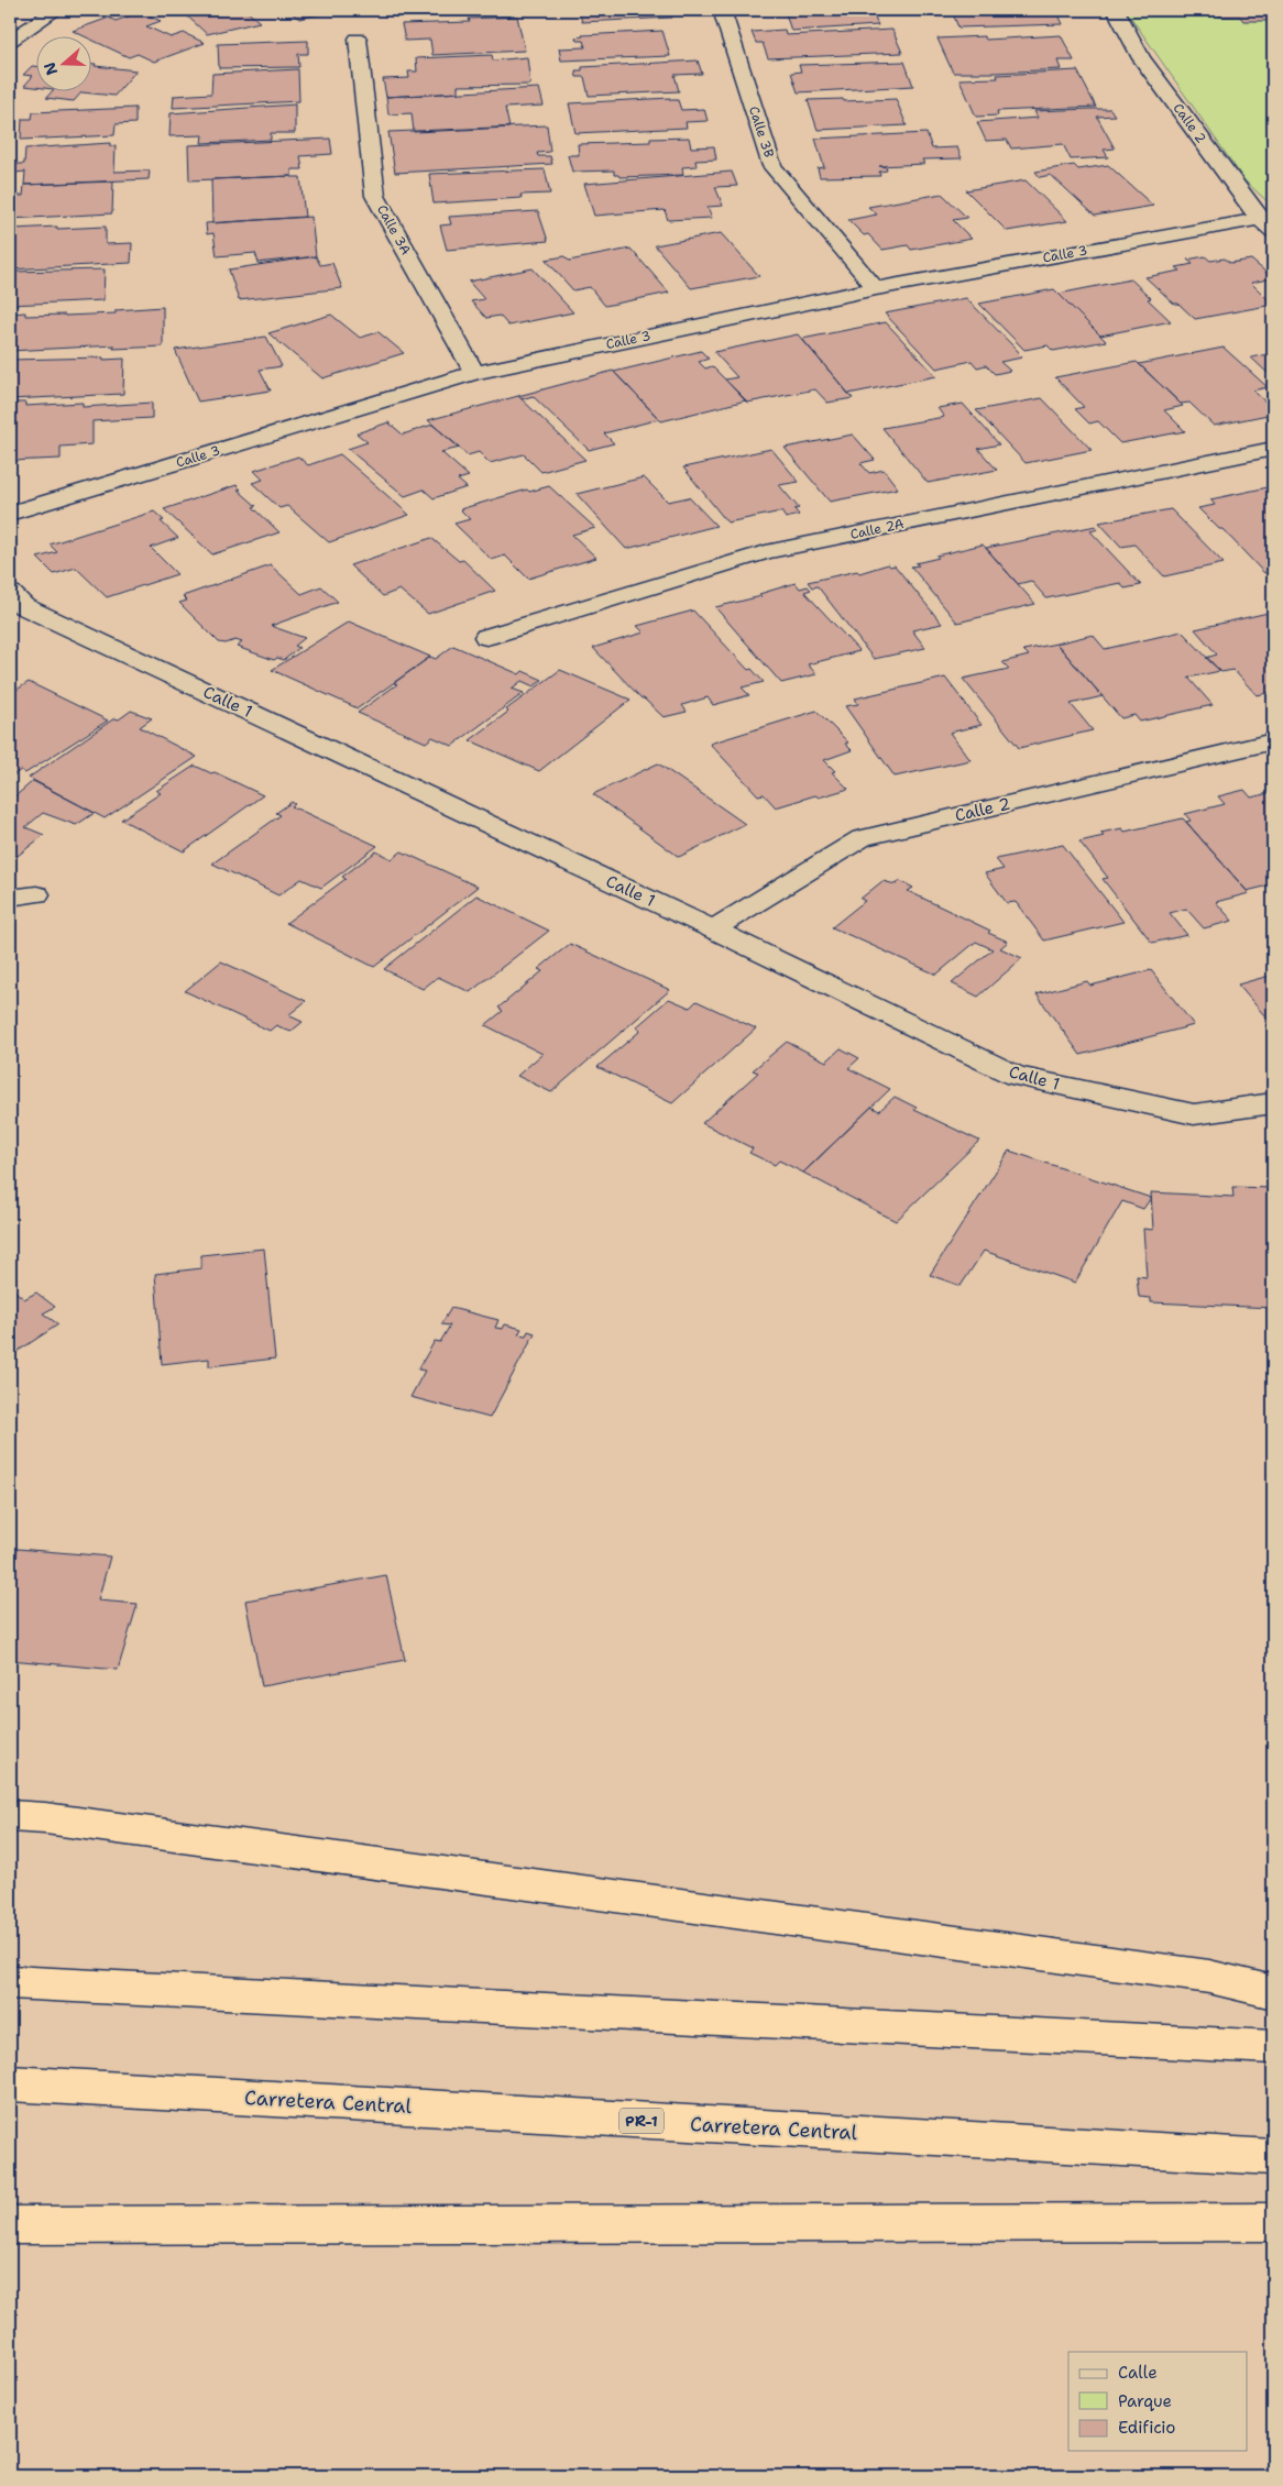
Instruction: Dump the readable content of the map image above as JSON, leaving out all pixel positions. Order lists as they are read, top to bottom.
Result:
{
  "streets": {
    "highway": ["Carretera Central", "PR-1"],
    "street": [
      "Calle 2",
      "Calle 3B",
      "Calle 3A",
      "Calle 3",
      "Calle 2A",
      "Calle 1"
    ]
  },
  "crossings": [
    ["Calle 2", "Calle 3"],
    ["Calle 2", "Calle 1"],
    ["Calle 3B", "Calle 3"],
    ["Calle 3A", "Calle 3"]
  ],
  "legend": ["Calle", "Parque", "Edificio"],
  "north": "left"
}
